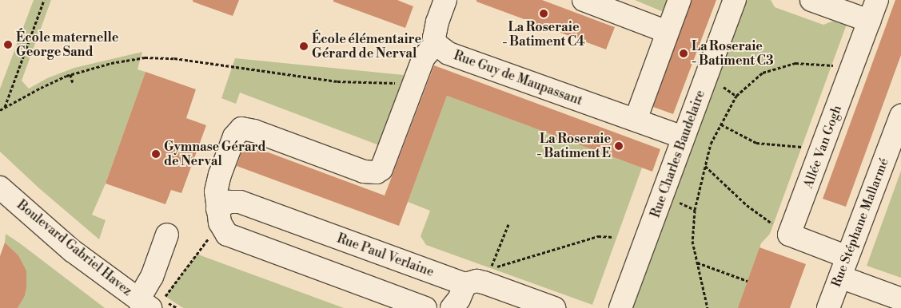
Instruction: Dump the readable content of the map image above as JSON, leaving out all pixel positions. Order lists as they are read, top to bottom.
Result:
{
  "streets": {
    "street": [
      "Rue Guy de Maupassant",
      "Allée Van Gogh",
      "Rue Charles Baudelaire",
      "Rue Stéphane Mallarmé",
      "Boulevard Gabriel Havez",
      "Rue Paul Verlaine"
    ]
  },
  "crossings": [
    ["Rue Guy de Maupassant", "Rue Charles Baudelaire"]
  ],
  "places": [
    "La Roseraie - Batiment C4",
    "École maternelle George Sand",
    "École élémentaire Gérard de Nerval",
    "La Roseraie - Batiment C3",
    "La Roseraie - Batiment E",
    "Gymnase Gérard de Nerval"
  ]
}
